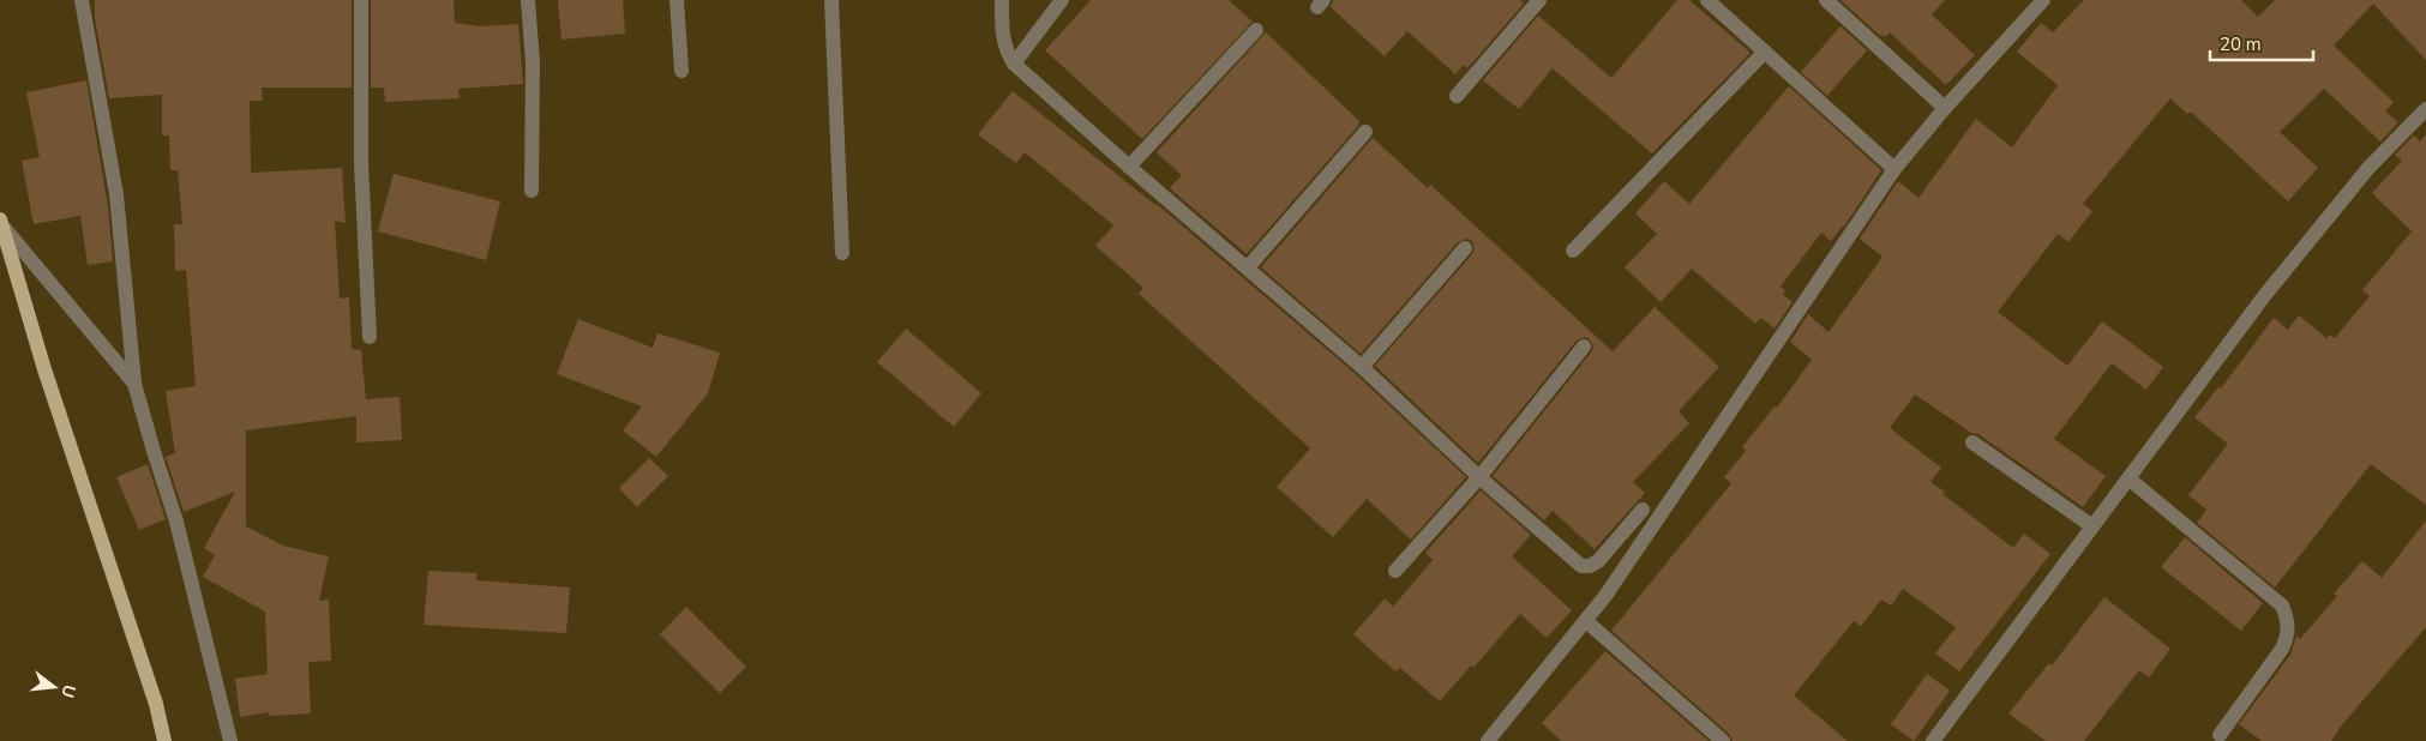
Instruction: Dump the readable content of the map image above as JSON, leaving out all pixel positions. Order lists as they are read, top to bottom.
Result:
{
  "scale_bar": "20 m",
  "north": "right"
}
